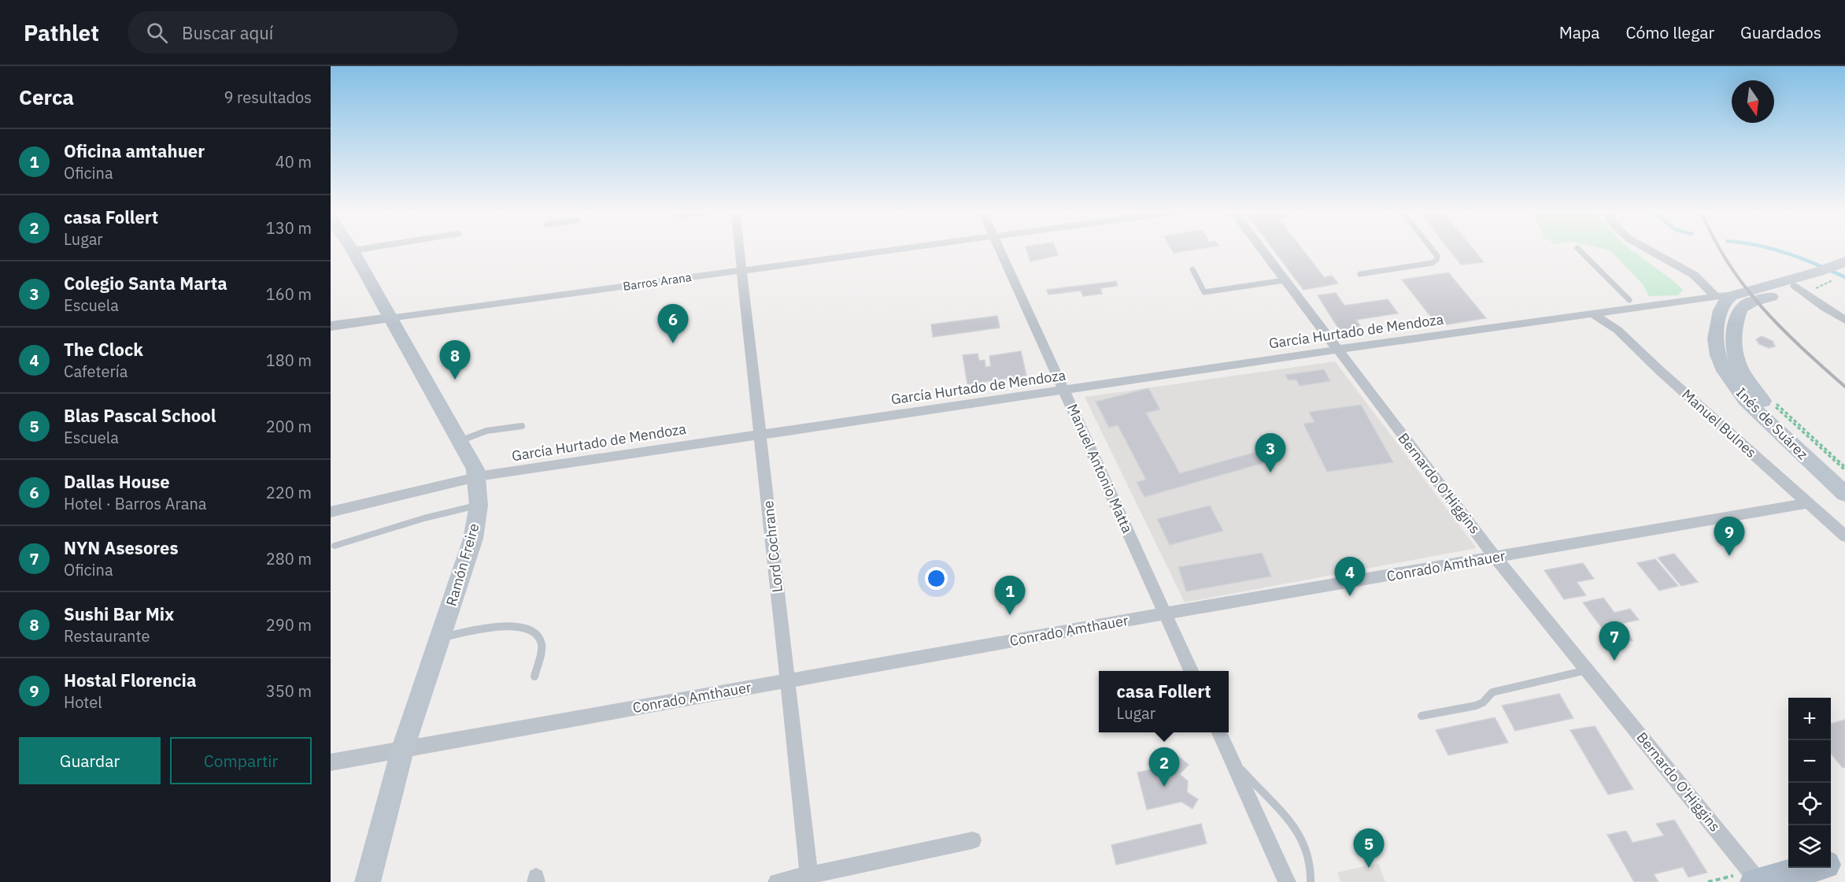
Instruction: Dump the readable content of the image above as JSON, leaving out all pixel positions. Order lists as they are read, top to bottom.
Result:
{
  "streets": {
    "main road": ["Inés de Suárez", "Ramón Freire"],
    "street": [
      "Barros Arana",
      "García Hurtado de Mendoza",
      "Manuel Bulnes",
      "Manuel Antonio Matta",
      "Bernardo O'Higgins",
      "Lord Cochrane",
      "Conrado Amthauer"
    ]
  },
  "crossings": [
    ["Barros Arana", "Lord Cochrane"],
    ["Barros Arana", "Ramón Freire"],
    ["García Hurtado de Mendoza", "Manuel Bulnes"],
    ["García Hurtado de Mendoza", "Manuel Antonio Matta"],
    ["García Hurtado de Mendoza", "Bernardo O'Higgins"],
    ["García Hurtado de Mendoza", "Lord Cochrane"],
    ["García Hurtado de Mendoza", "Ramón Freire"],
    ["Manuel Bulnes", "Conrado Amthauer"],
    ["Manuel Antonio Matta", "Conrado Amthauer"],
    ["Bernardo O'Higgins", "Conrado Amthauer"],
    ["Lord Cochrane", "Conrado Amthauer"],
    ["Ramón Freire", "Conrado Amthauer"]
  ],
  "north": "bottom",
  "page": {
    "header": "Pathlet",
    "search": "Buscar aquí",
    "nav": ["Mapa", "Cómo llegar", "Guardados"],
    "heading": ["Cerca", "9 resultados"],
    "list": [
      {
        "mark": "1",
        "name": "Oficina amtahuer",
        "note": "Oficina",
        "value": "40 m"
      },
      {
        "mark": "2",
        "name": "casa Follert",
        "note": "Lugar",
        "value": "130 m"
      },
      {
        "mark": "3",
        "name": "Colegio Santa Marta",
        "note": "Escuela",
        "value": "160 m"
      },
      {
        "mark": "4",
        "name": "The Clock",
        "note": "Cafetería",
        "value": "180 m"
      },
      {
        "mark": "5",
        "name": "Blas Pascal School",
        "note": "Escuela",
        "value": "200 m"
      },
      {
        "mark": "6",
        "name": "Dallas House",
        "note": "Hotel · Barros Arana",
        "value": "220 m"
      },
      {
        "mark": "7",
        "name": "NYN Asesores",
        "note": "Oficina",
        "value": "280 m"
      },
      {
        "mark": "8",
        "name": "Sushi Bar Mix",
        "note": "Restaurante",
        "value": "290 m"
      },
      {
        "mark": "9",
        "name": "Hostal Florencia",
        "note": "Hotel",
        "value": "350 m"
      }
    ],
    "pins": [
      "6",
      "8",
      "3",
      "9",
      "4",
      "1",
      "7",
      "2",
      "5"
    ],
    "popup": ["casa Follert", "Lugar"],
    "map_buttons": ["+", "−"],
    "buttons": ["Guardar", "Compartir"]
  }
}
